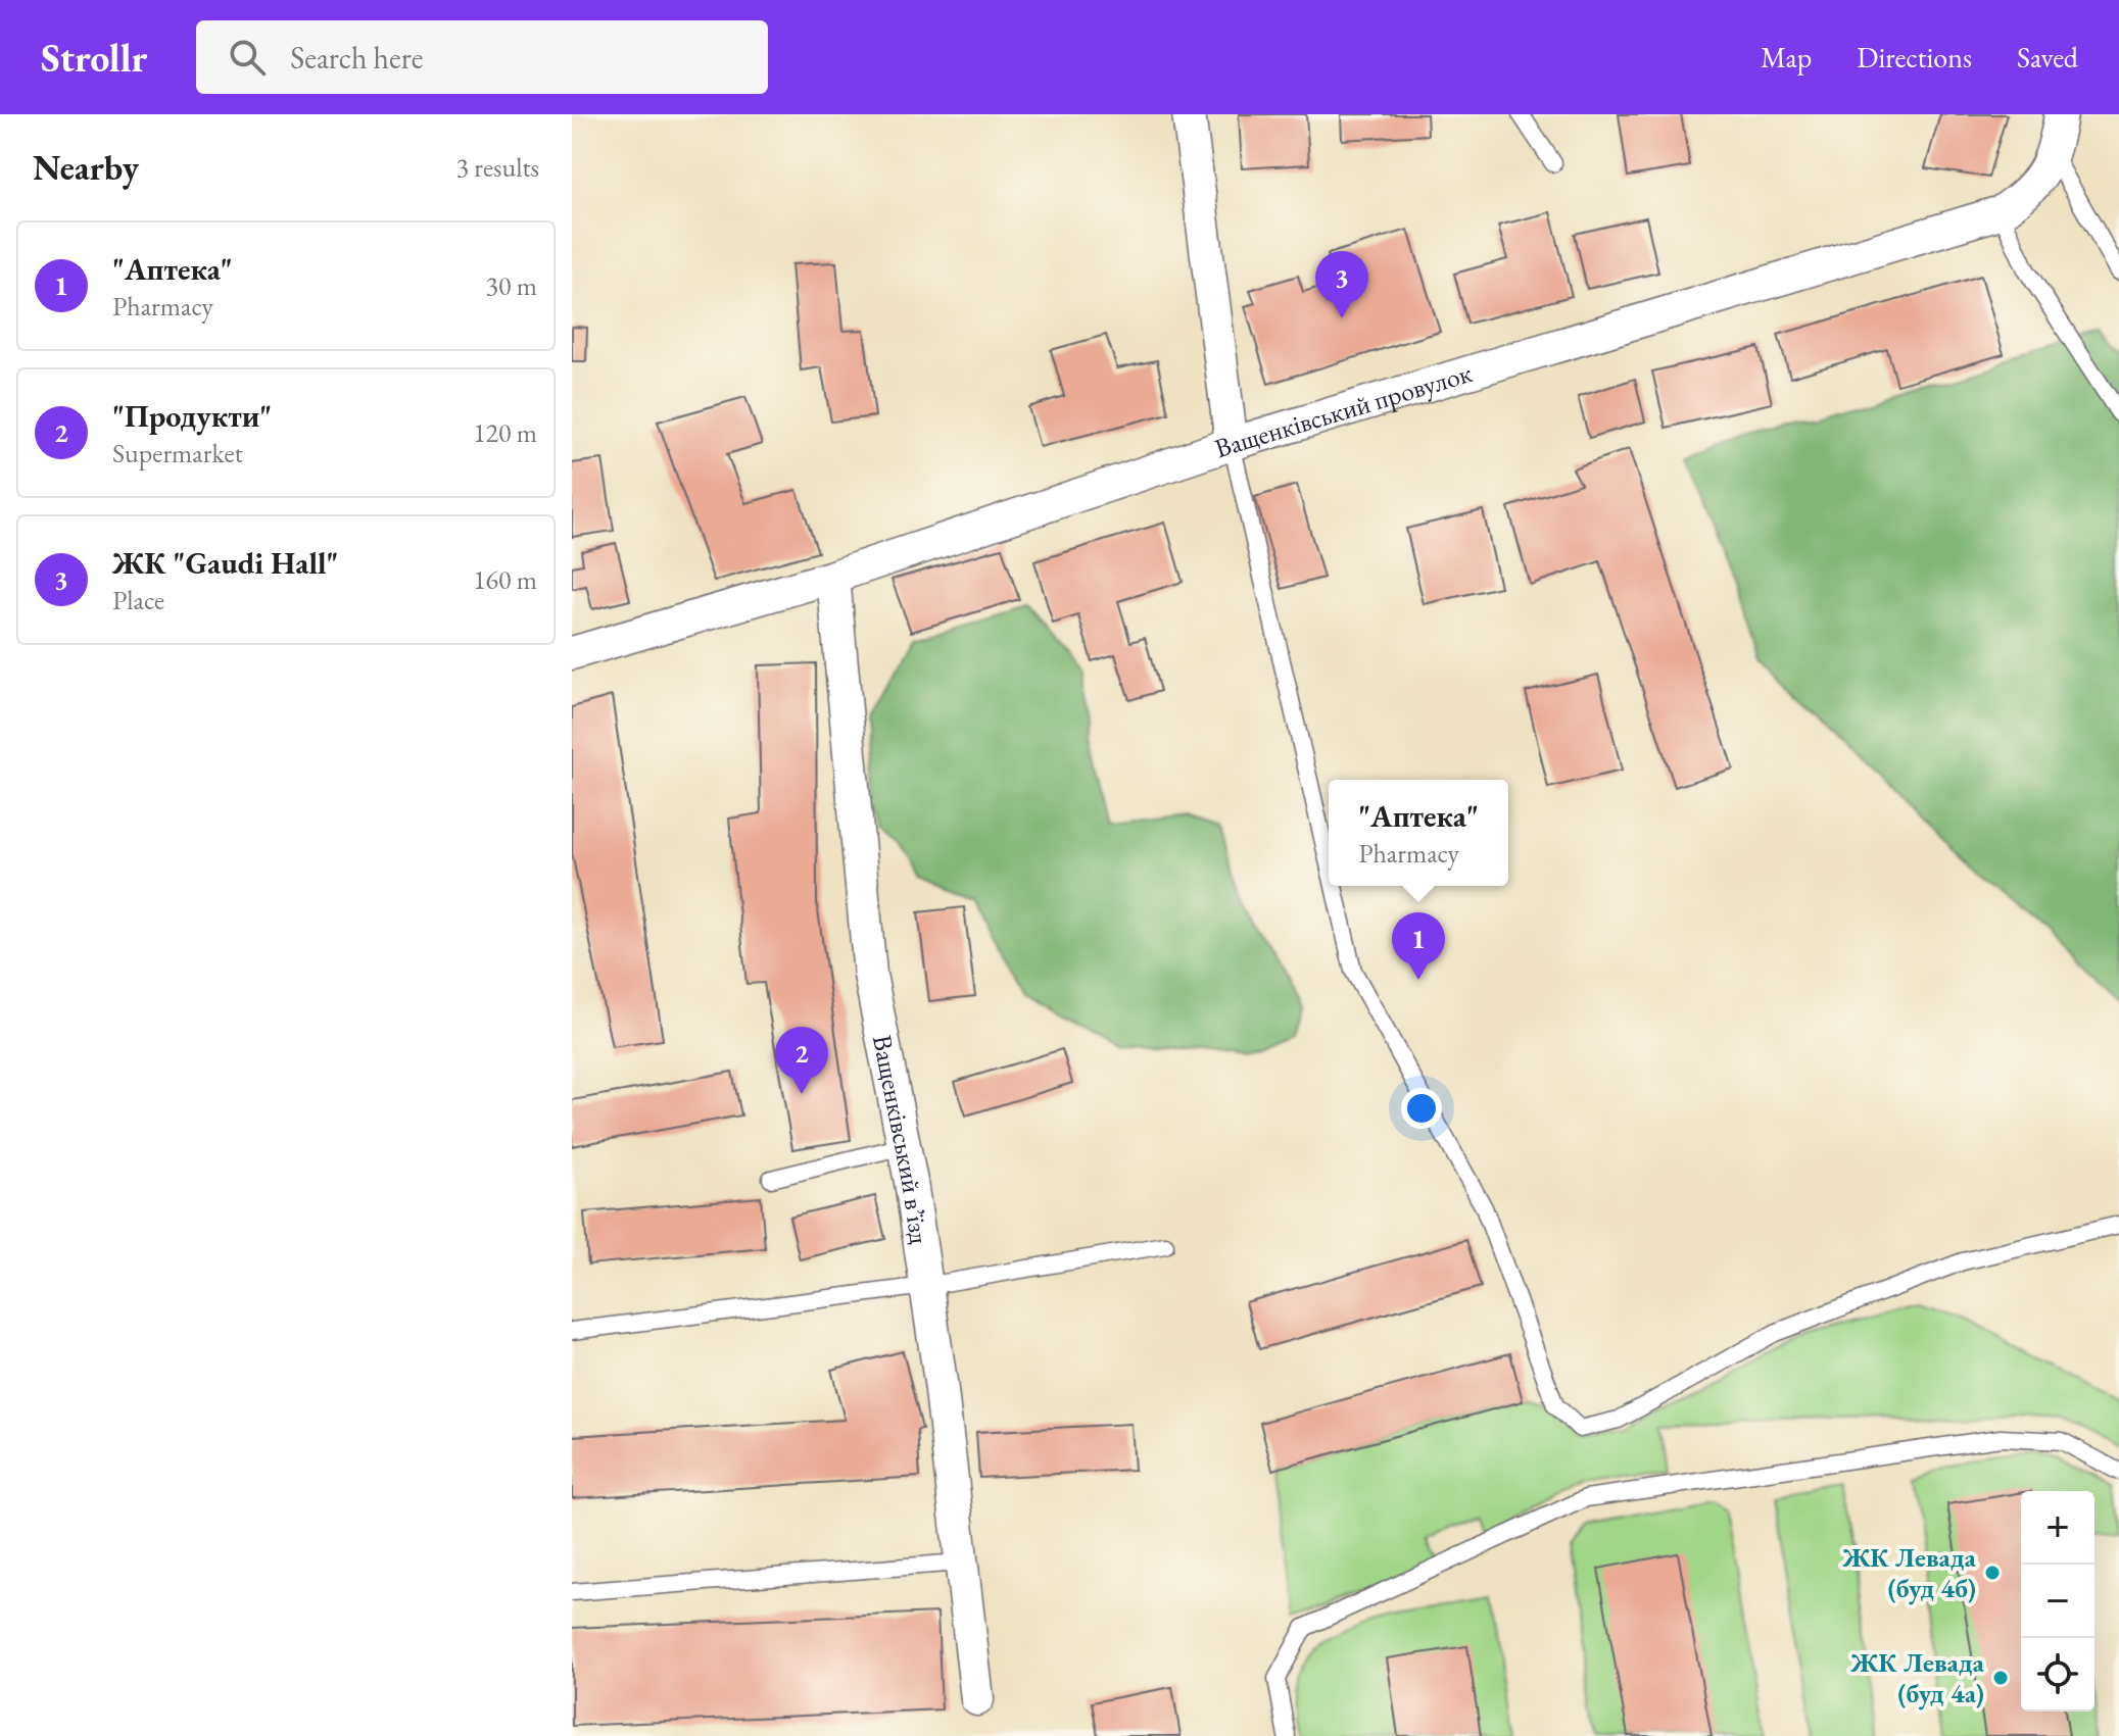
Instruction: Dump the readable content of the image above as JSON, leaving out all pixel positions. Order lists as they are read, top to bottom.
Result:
{
  "streets": {
    "street": ["Ващенківський провулок", "Ващенківський в’їзд"]
  },
  "crossings": [
    ["Ващенківський провулок", "Ващенківський в’їзд"]
  ],
  "places": ["ЖК Левада (буд 4б)", "ЖК Левада (буд 4а)"],
  "page": {
    "header": "Strollr",
    "search": "Search here",
    "nav": ["Map", "Directions", "Saved"],
    "heading": ["Nearby", "3 results"],
    "list": [
      {
        "mark": "1",
        "name": "\"Аптека\"",
        "note": "Pharmacy",
        "value": "30 m"
      },
      {
        "mark": "2",
        "name": "\"Продукти\"",
        "note": "Supermarket",
        "value": "120 m"
      },
      {
        "mark": "3",
        "name": "ЖК \"Gaudi Hall\"",
        "note": "Place",
        "value": "160 m"
      }
    ],
    "pins": ["3", "1", "2"],
    "popup": ["\"Аптека\"", "Pharmacy"],
    "map_buttons": ["+", "−"]
  }
}
